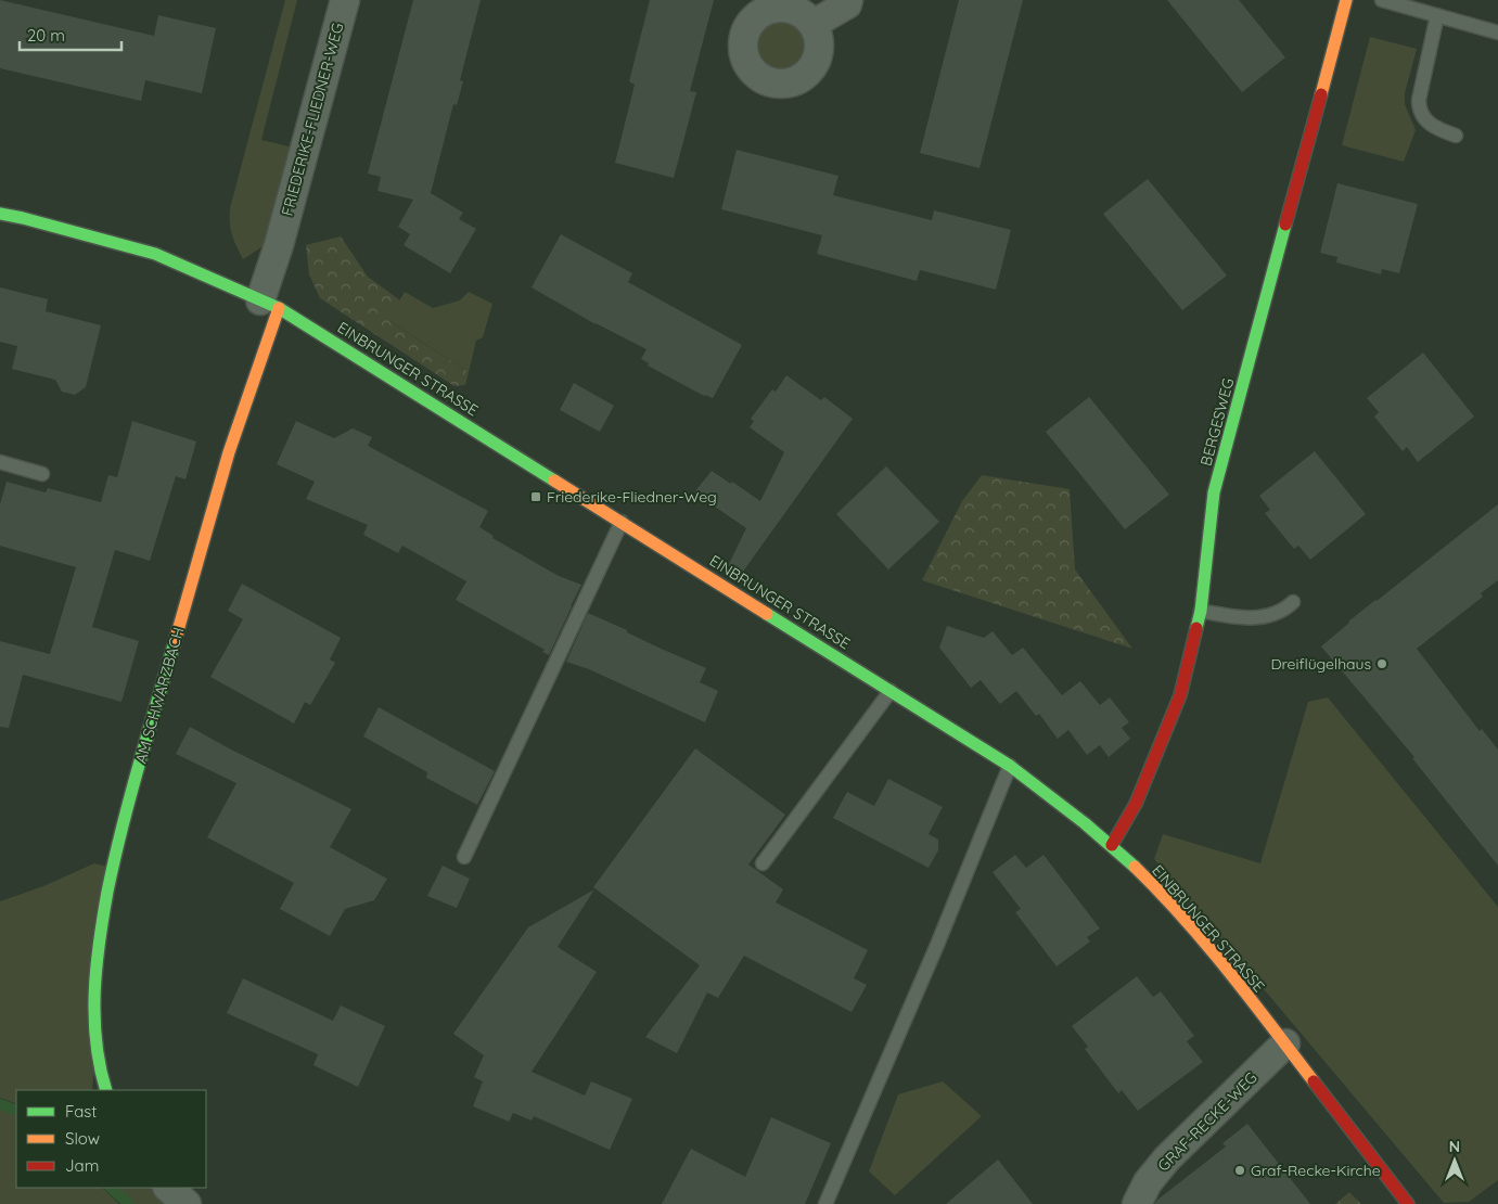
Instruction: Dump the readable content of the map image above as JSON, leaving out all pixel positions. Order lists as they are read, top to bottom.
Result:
{
  "streets": {
    "street": [
      "FRIEDERIKE-FLIEDNER-WEG",
      "EINBRUNGER STRASSE",
      "BERGESWEG",
      "AM SCHWARZBACH",
      "GRAF-RECKE-WEG"
    ]
  },
  "crossings": [
    ["FRIEDERIKE-FLIEDNER-WEG", "EINBRUNGER STRASSE"],
    ["FRIEDERIKE-FLIEDNER-WEG", "AM SCHWARZBACH"],
    ["EINBRUNGER STRASSE", "BERGESWEG"],
    ["EINBRUNGER STRASSE", "AM SCHWARZBACH"],
    ["EINBRUNGER STRASSE", "GRAF-RECKE-WEG"]
  ],
  "places": {
    "transit": ["Friederike-Fliedner-Weg"],
    "other": ["Dreiflügelhaus", "Graf-Recke-Kirche"]
  },
  "legend": ["Fast", "Slow", "Jam"],
  "scale_bar": "20 m",
  "north": "top"
}
